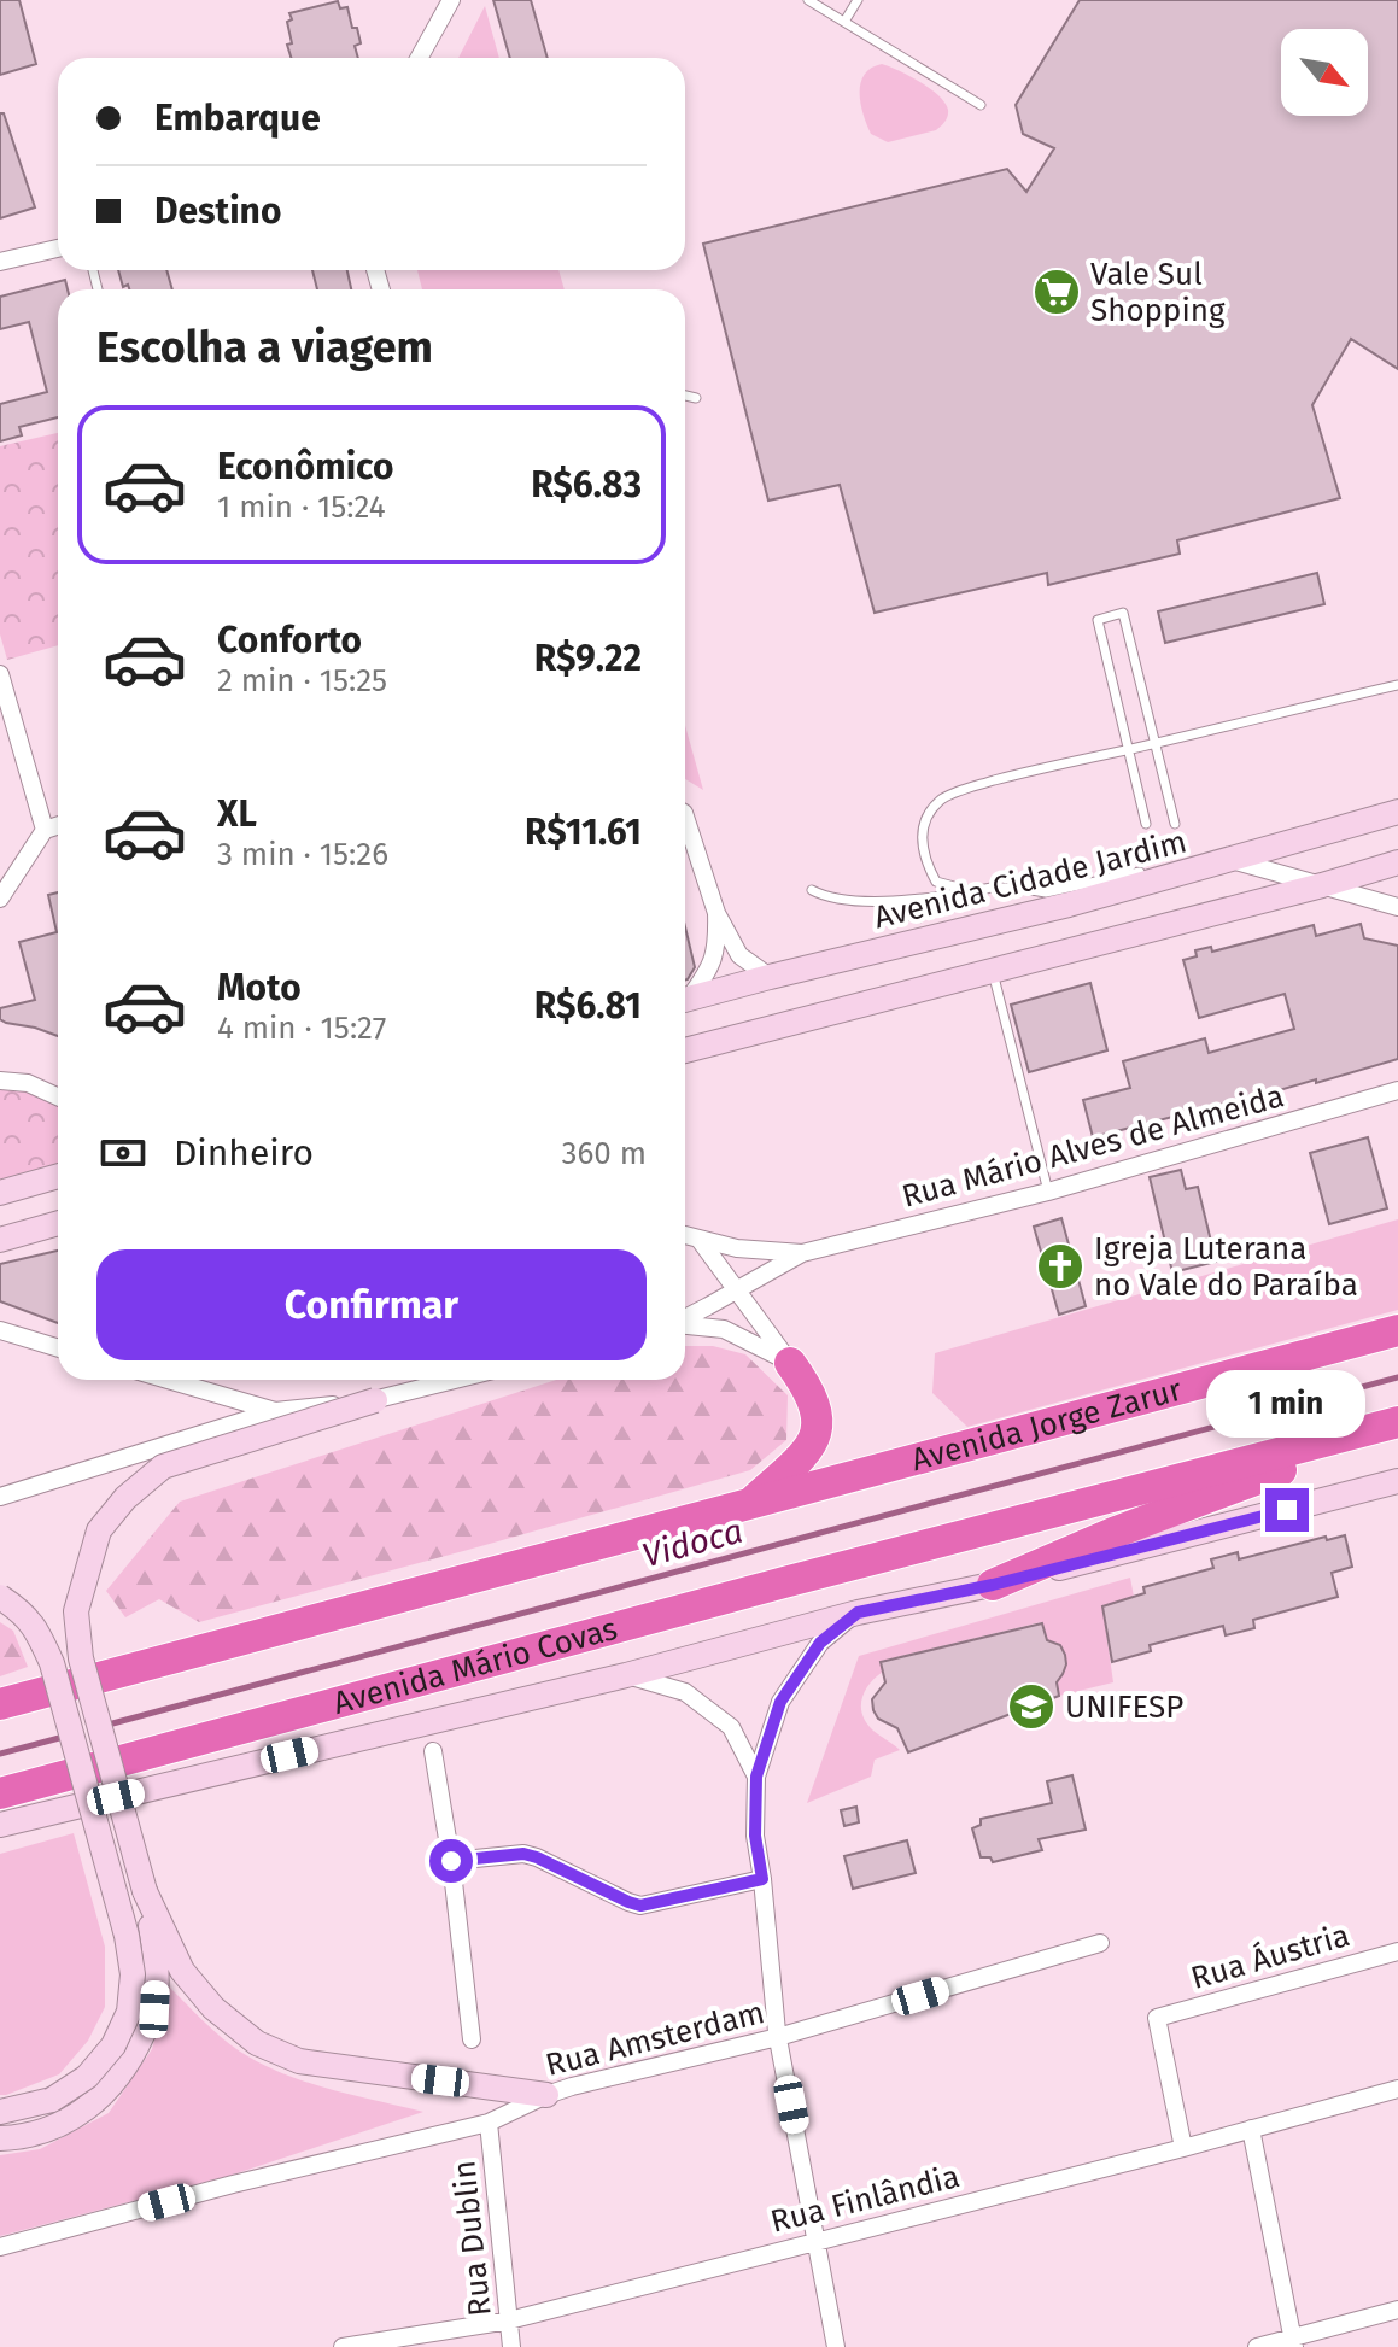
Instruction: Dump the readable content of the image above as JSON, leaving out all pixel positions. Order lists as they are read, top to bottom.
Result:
{
  "streets": {
    "highway": ["Avenida Jorge Zarur", "Avenida Mário Covas"],
    "main road": ["Avenida Cidade Jardim"],
    "street": [
      "Rua Mário Alves de Almeida",
      "Rua Áustria",
      "Rua Amsterdam",
      "Rua Finlândia",
      "Rua Dublin"
    ]
  },
  "crossings": [
    ["Rua Áustria", "Rua Finlândia"],
    ["Rua Amsterdam", "Rua Dublin"],
    ["Rua Finlândia", "Rua Dublin"]
  ],
  "water": ["Vidoca"],
  "places": {
    "supermarket": ["Vale Sul Shopping"],
    "church": ["Igreja Luterana no Vale do Paraíba"],
    "school or university": ["UNIFESP"]
  },
  "north": "bottom right",
  "page": {
    "banner": ["Embarque", "Destino"],
    "heading": "Escolha a viagem",
    "list": [
      {
        "name": "Econômico",
        "note": "1 min · 15:24",
        "value": "R$6.83"
      },
      {
        "name": "Conforto",
        "note": "2 min · 15:25",
        "value": "R$9.22"
      },
      {
        "name": "XL",
        "note": "3 min · 15:26",
        "value": "R$11.61"
      },
      {
        "name": "Moto",
        "note": "4 min · 15:27",
        "value": "R$6.81"
      }
    ],
    "pay": ["Dinheiro", "360 m"],
    "buttons": "Confirmar",
    "bubble": "1 min"
  }
}
